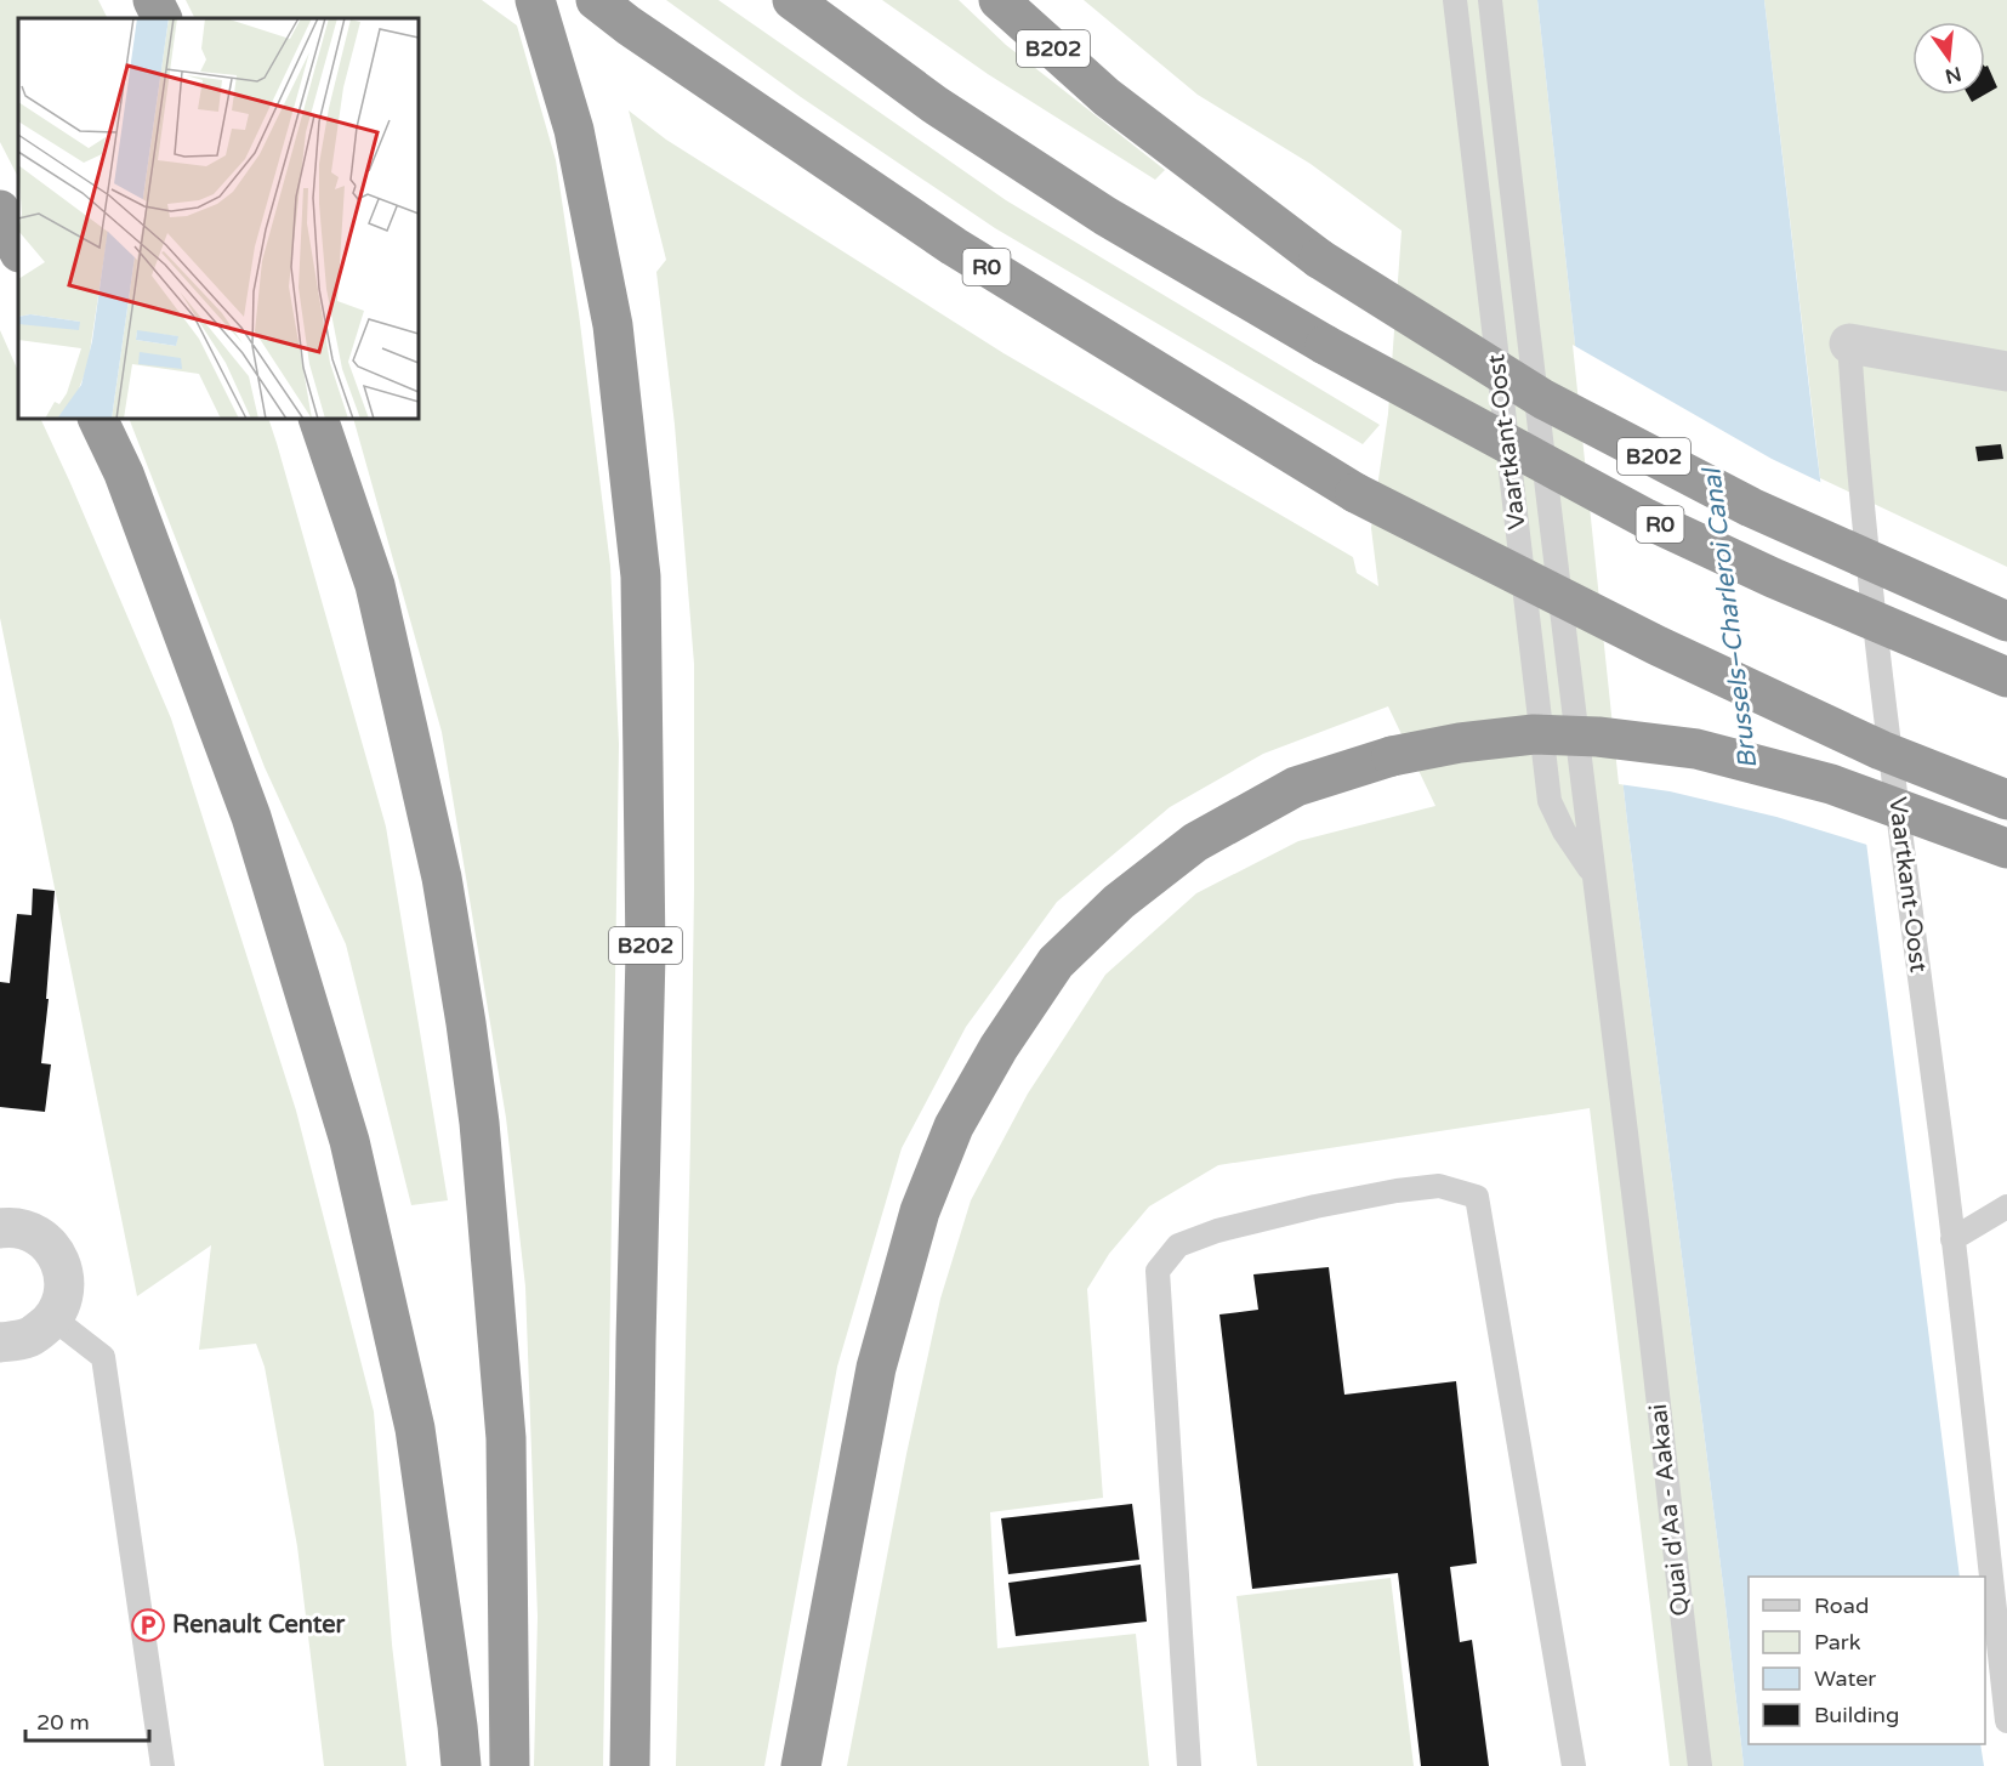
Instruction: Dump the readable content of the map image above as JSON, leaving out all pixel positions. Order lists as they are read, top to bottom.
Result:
{
  "streets": {
    "highway": ["B202", "R0"],
    "lane": ["Vaartkant-Oost", "Quai d'Aa - Aakaai"]
  },
  "crossings": [
    ["Vaartkant-Oost", "Quai d'Aa - Aakaai"]
  ],
  "water": ["Brussels–Charleroi Canal"],
  "places": {
    "parking": ["Renault Center"]
  },
  "legend": [
    "Road",
    "Park",
    "Water",
    "Building"
  ],
  "scale_bar": "20 m",
  "north": "bottom"
}
